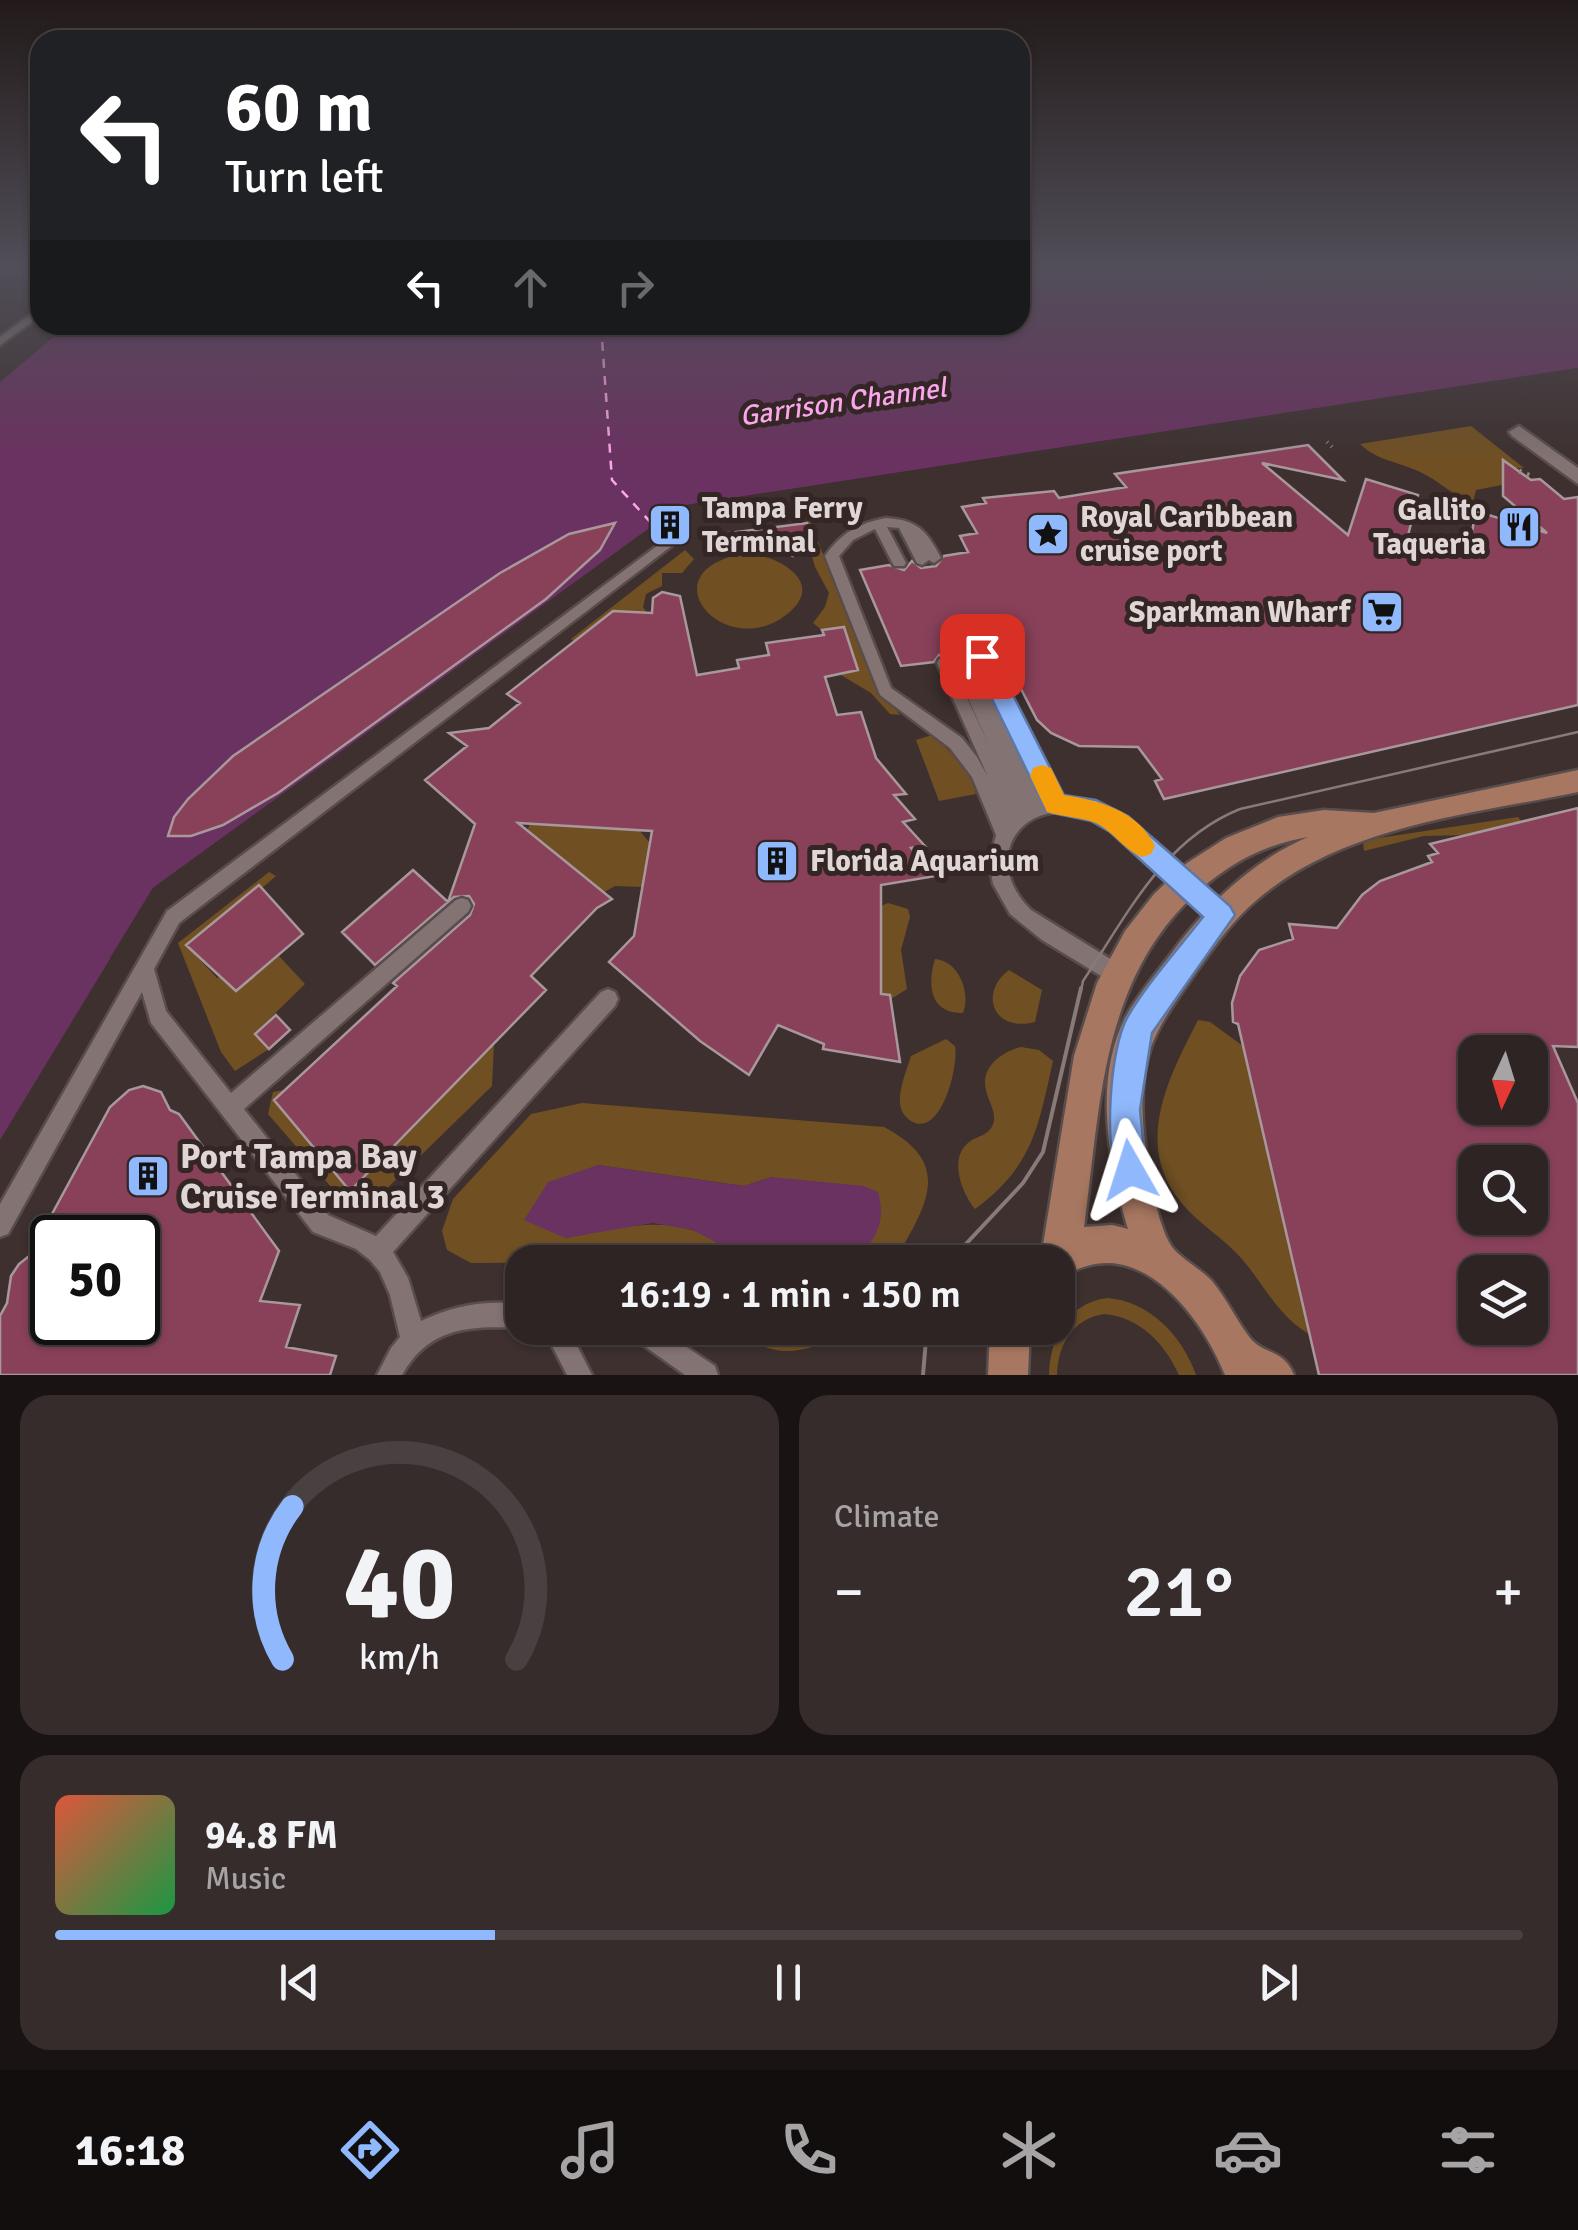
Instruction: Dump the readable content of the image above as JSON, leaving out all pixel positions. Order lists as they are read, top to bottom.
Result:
{
  "water": ["Garrison Channel"],
  "places": {
    "building": ["Tampa Ferry Terminal", "Florida Aquarium", "Port Tampa Bay Cruise Terminal 3"],
    "restaurant": ["Gallito Taqueria"],
    "place": ["Royal Caribbean cruise port"],
    "supermarket": ["Sparkman Wharf"]
  },
  "north": "bottom",
  "page": {
    "turn": ["60 m", "Turn left"],
    "limit": "50",
    "trip": "16:19 · 1 min · 150 m",
    "tile": "Climate",
    "heat": ["−", "21°", "+"],
    "song": ["94.8 FM", "Music"],
    "tabs": "16:18",
    "gauge": ["40", "km/h"]
  }
}
